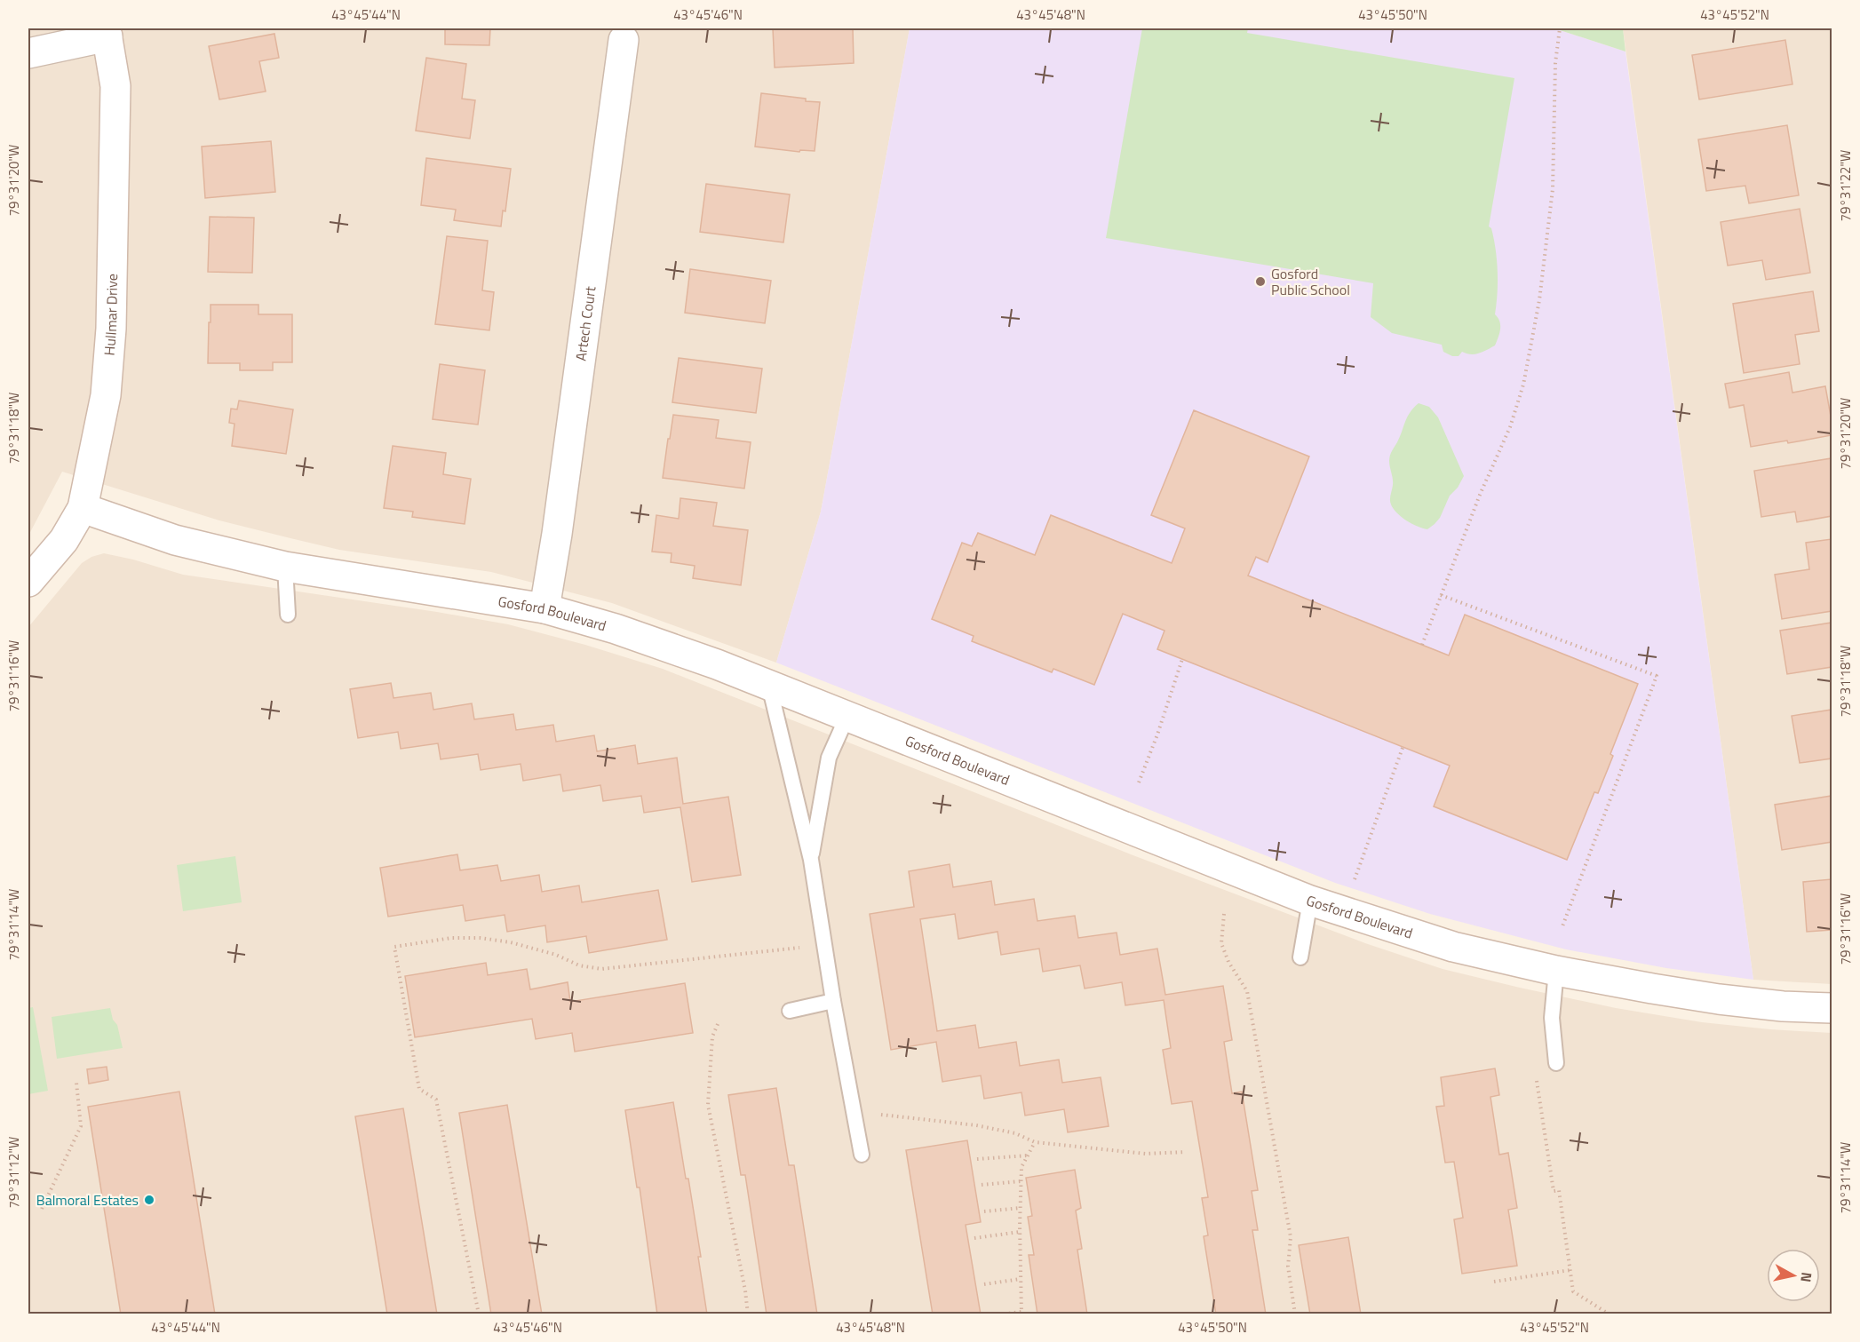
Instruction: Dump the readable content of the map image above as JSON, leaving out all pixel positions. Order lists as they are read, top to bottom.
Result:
{
  "streets": {
    "street": ["Hullmar Drive", "Artech Court", "Gosford Boulevard"]
  },
  "crossings": [
    ["Hullmar Drive", "Gosford Boulevard"],
    ["Artech Court", "Gosford Boulevard"]
  ],
  "places": ["Gosford Public School", "Balmoral Estates"],
  "north": "right",
  "coordinates": [
    "43°45'44\"N",
    "43°45'46\"N",
    "43°45'48\"N",
    "43°45'50\"N",
    "43°45'52\"N",
    "79°31'20\"W",
    "79°31'22\"W",
    "79°31'18\"W",
    "79°31'16\"W",
    "79°31'14\"W",
    "79°31'12\"W"
  ]
}
